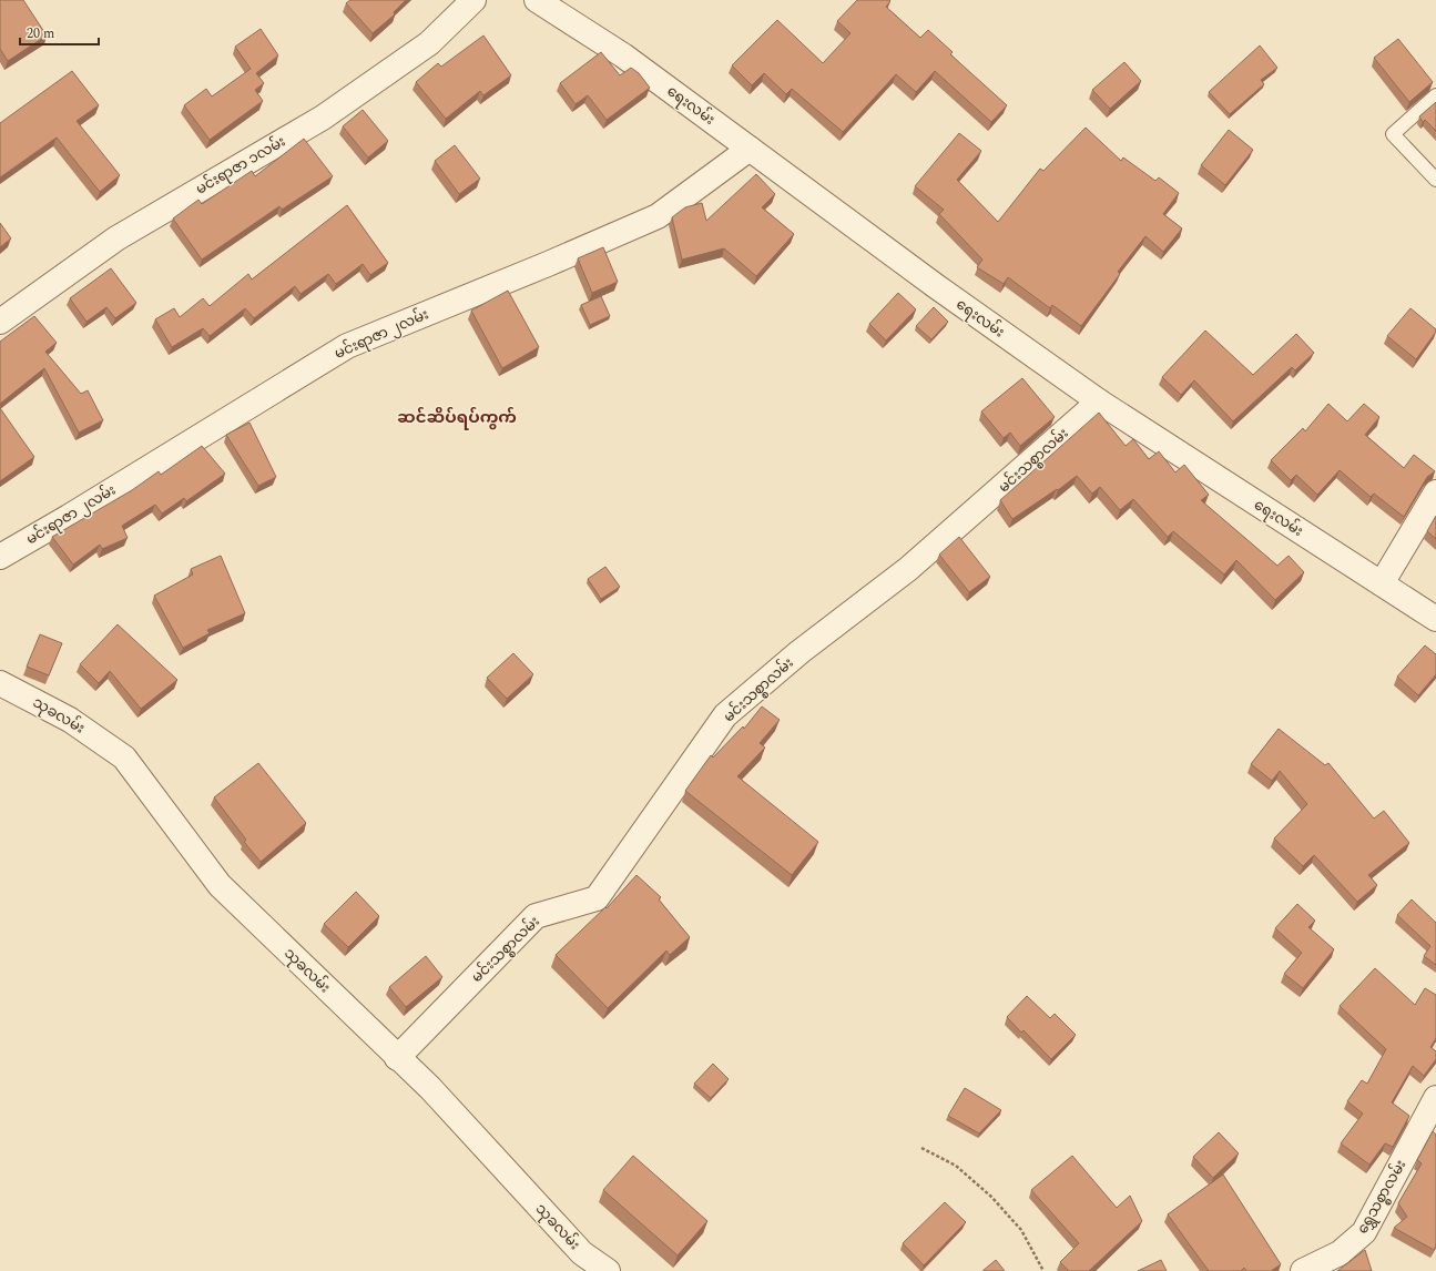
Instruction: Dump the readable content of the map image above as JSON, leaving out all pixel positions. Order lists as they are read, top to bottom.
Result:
{
  "streets": {
    "street": [
      "ရေးလမ်း",
      "မင်းရာဇာ ၁လမ်း",
      "မင်းရာဇာ ၂လမ်း",
      "မင်းသစ္စာလမ်း",
      "သုခလမ်း",
      "ရွှေသစ္စာလမ်း"
    ]
  },
  "crossings": [
    ["ရေးလမ်း", "မင်းရာဇာ ၂လမ်း"],
    ["ရေးလမ်း", "မင်းသစ္စာလမ်း"],
    ["မင်းသစ္စာလမ်း", "သုခလမ်း"]
  ],
  "districts": ["ဆင်ဆိပ်ရပ်ကွက်"],
  "scale_bar": "20 m"
}
